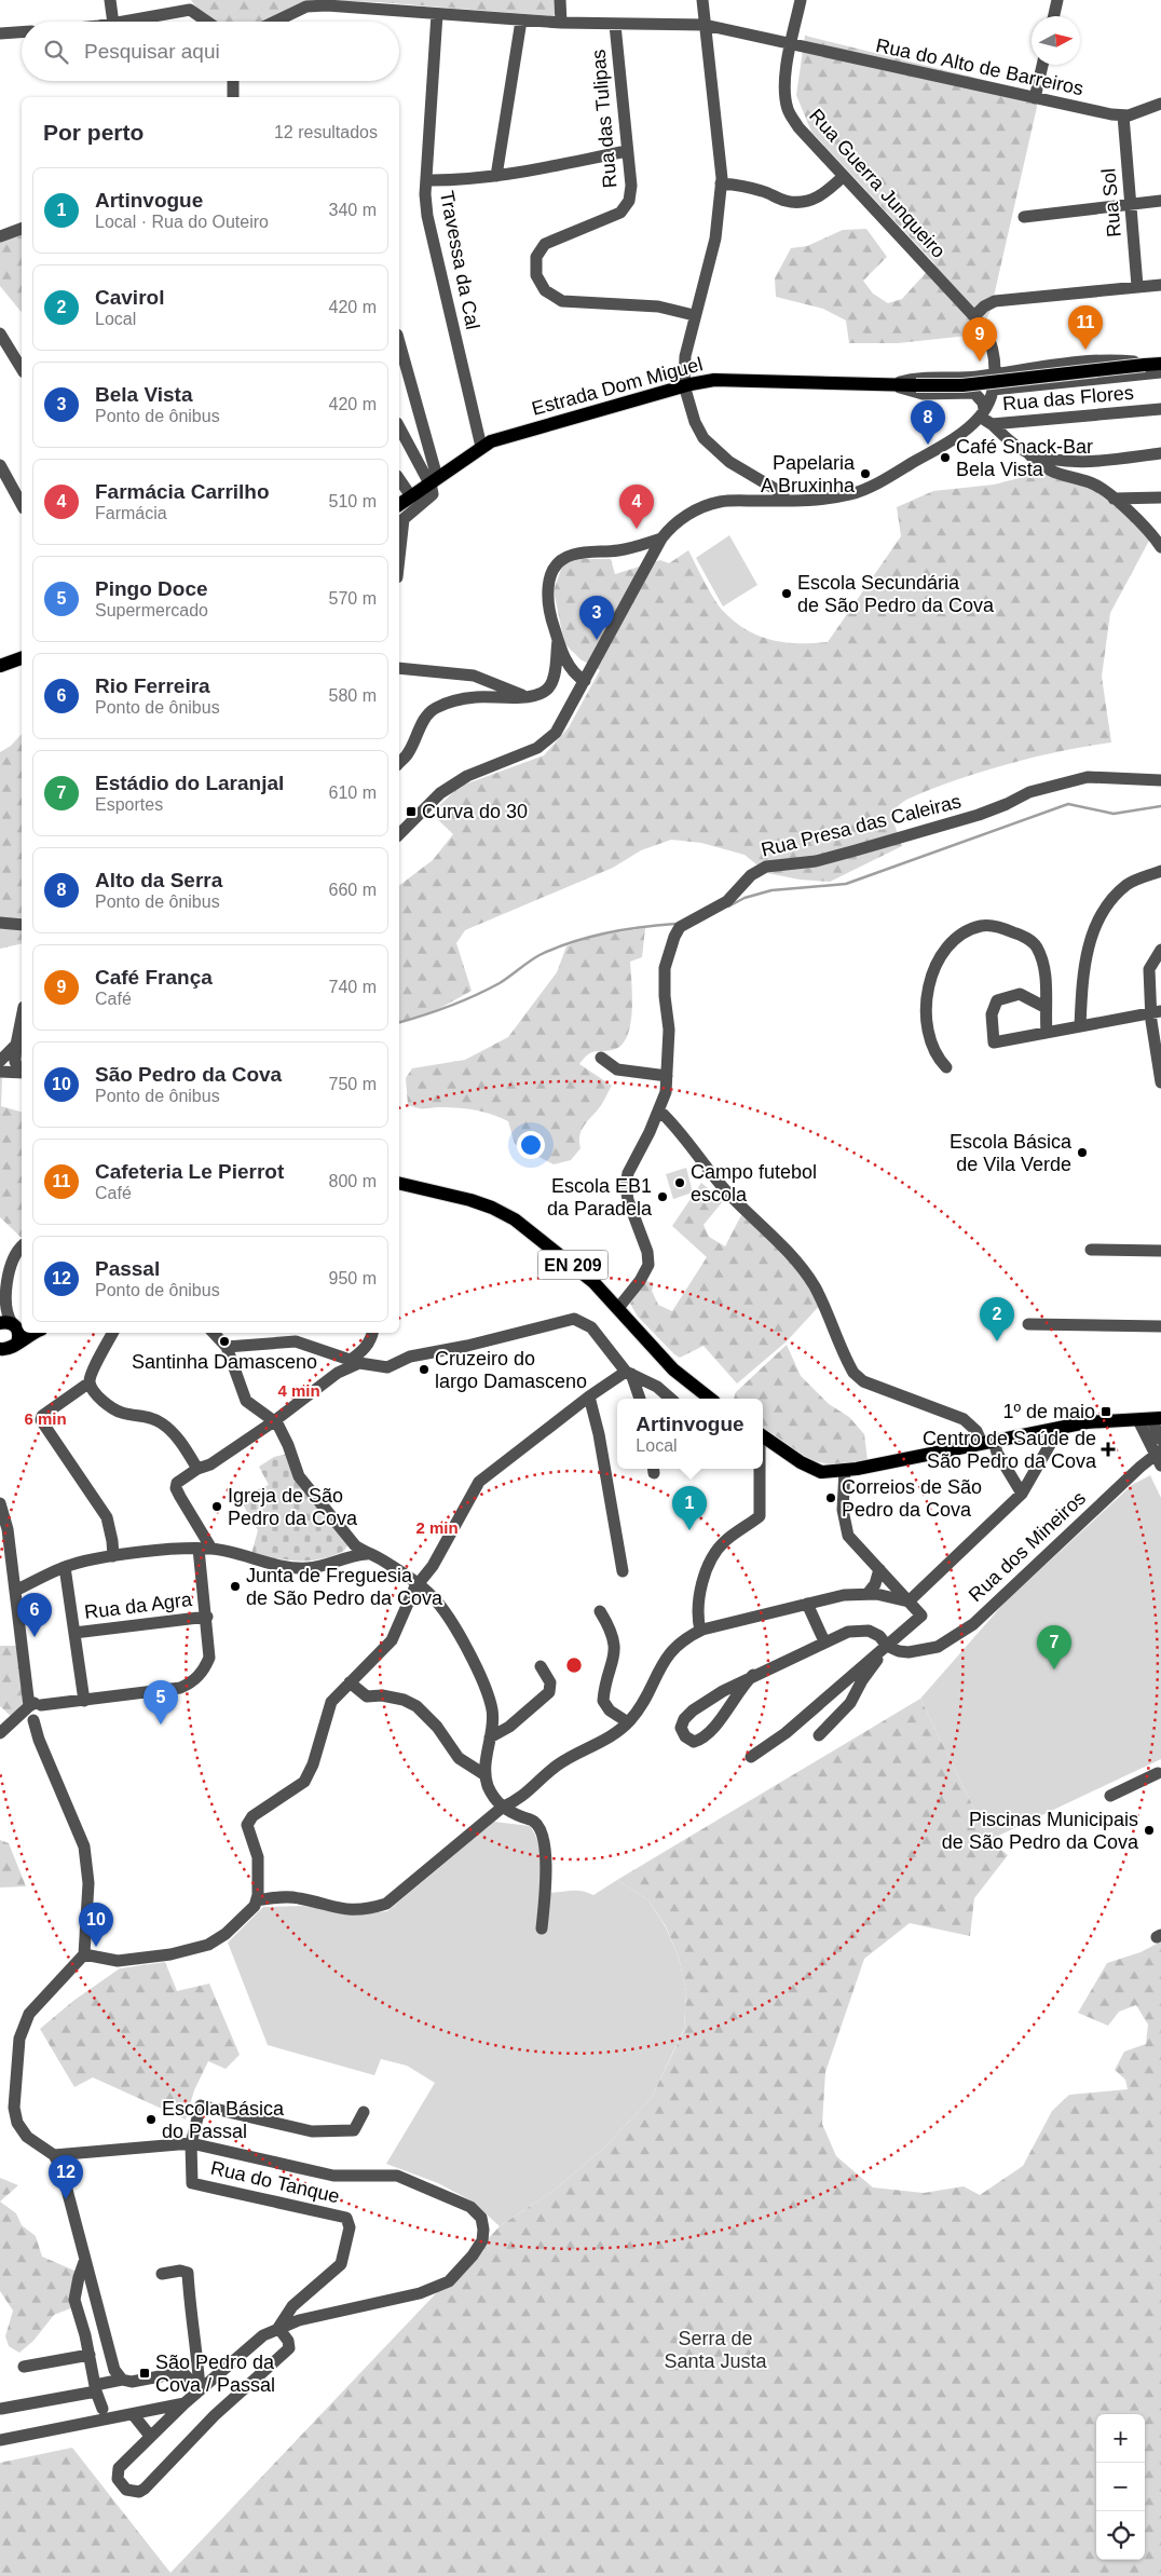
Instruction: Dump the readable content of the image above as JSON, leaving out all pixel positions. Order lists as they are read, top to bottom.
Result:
{
  "streets": {
    "main road": ["Estrada Dom Miguel", "EN 209"],
    "street": [
      "Rua do Alto de Barreiros",
      "Rua das Tulipas",
      "Rua Guerra Junqueiro",
      "Rua Sol",
      "Travessa da Cal",
      "Rua das Flores",
      "Rua Presa das Caleiras",
      "Rua dos Mineiros",
      "Rua da Agra",
      "Rua do Tanque"
    ]
  },
  "crossings": [
    ["Rua do Alto de Barreiros", "Rua das Tulipas"],
    ["Rua do Alto de Barreiros", "Rua Guerra Junqueiro"],
    ["Rua do Alto de Barreiros", "Rua Sol"],
    ["Rua do Alto de Barreiros", "Travessa da Cal"],
    ["Rua Guerra Junqueiro", "Estrada Dom Miguel"],
    ["Rua Guerra Junqueiro", "Rua das Flores"],
    ["Travessa da Cal", "Estrada Dom Miguel"]
  ],
  "parks": ["Serra de Santa Justa"],
  "places": {
    "other": [
      "Café Snack-Bar Bela Vista",
      "Papelaria A Bruxinha",
      "Escola Secundária de São Pedro da Cova",
      "Escola Básica de Vila Verde",
      "Campo futebol escola",
      "Escola EB1 da Paradela",
      "Santinha Damasceno",
      "Cruzeiro do largo Damasceno",
      "Correios de São Pedro da Cova",
      "Igreja de São Pedro da Cova",
      "Junta de Freguesia de São Pedro da Cova",
      "Piscinas Municipais de São Pedro da Cova",
      "Escola Básica do Passal"
    ],
    "transit": ["Curva do 30", "1º de maio", "São Pedro da Cova / Passal"],
    "health": ["Centro de Saúde de São Pedro da Cova"]
  },
  "north": "right",
  "page": {
    "search": "Pesquisar aqui",
    "heading": ["Por perto", "12 resultados"],
    "list": [
      {
        "mark": "1",
        "name": "Artinvogue",
        "note": "Local · Rua do Outeiro",
        "value": "340 m"
      },
      {
        "mark": "2",
        "name": "Cavirol",
        "note": "Local",
        "value": "420 m"
      },
      {
        "mark": "3",
        "name": "Bela Vista",
        "note": "Ponto de ônibus",
        "value": "420 m"
      },
      {
        "mark": "4",
        "name": "Farmácia Carrilho",
        "note": "Farmácia",
        "value": "510 m"
      },
      {
        "mark": "5",
        "name": "Pingo Doce",
        "note": "Supermercado",
        "value": "570 m"
      },
      {
        "mark": "6",
        "name": "Rio Ferreira",
        "note": "Ponto de ônibus",
        "value": "580 m"
      },
      {
        "mark": "7",
        "name": "Estádio do Laranjal",
        "note": "Esportes",
        "value": "610 m"
      },
      {
        "mark": "8",
        "name": "Alto da Serra",
        "note": "Ponto de ônibus",
        "value": "660 m"
      },
      {
        "mark": "9",
        "name": "Café França",
        "note": "Café",
        "value": "740 m"
      },
      {
        "mark": "10",
        "name": "São Pedro da Cova",
        "note": "Ponto de ônibus",
        "value": "750 m"
      },
      {
        "mark": "11",
        "name": "Cafeteria Le Pierrot",
        "note": "Café",
        "value": "800 m"
      },
      {
        "mark": "12",
        "name": "Passal",
        "note": "Ponto de ônibus",
        "value": "950 m"
      }
    ],
    "pins": [
      "11",
      "9",
      "8",
      "4",
      "3",
      "2",
      "1",
      "6",
      "7",
      "5",
      "10",
      "12"
    ],
    "popup": ["Artinvogue", "Local"],
    "map_buttons": ["+", "−"]
  },
  "rings": ["4 min", "6 min", "2 min"]
}
